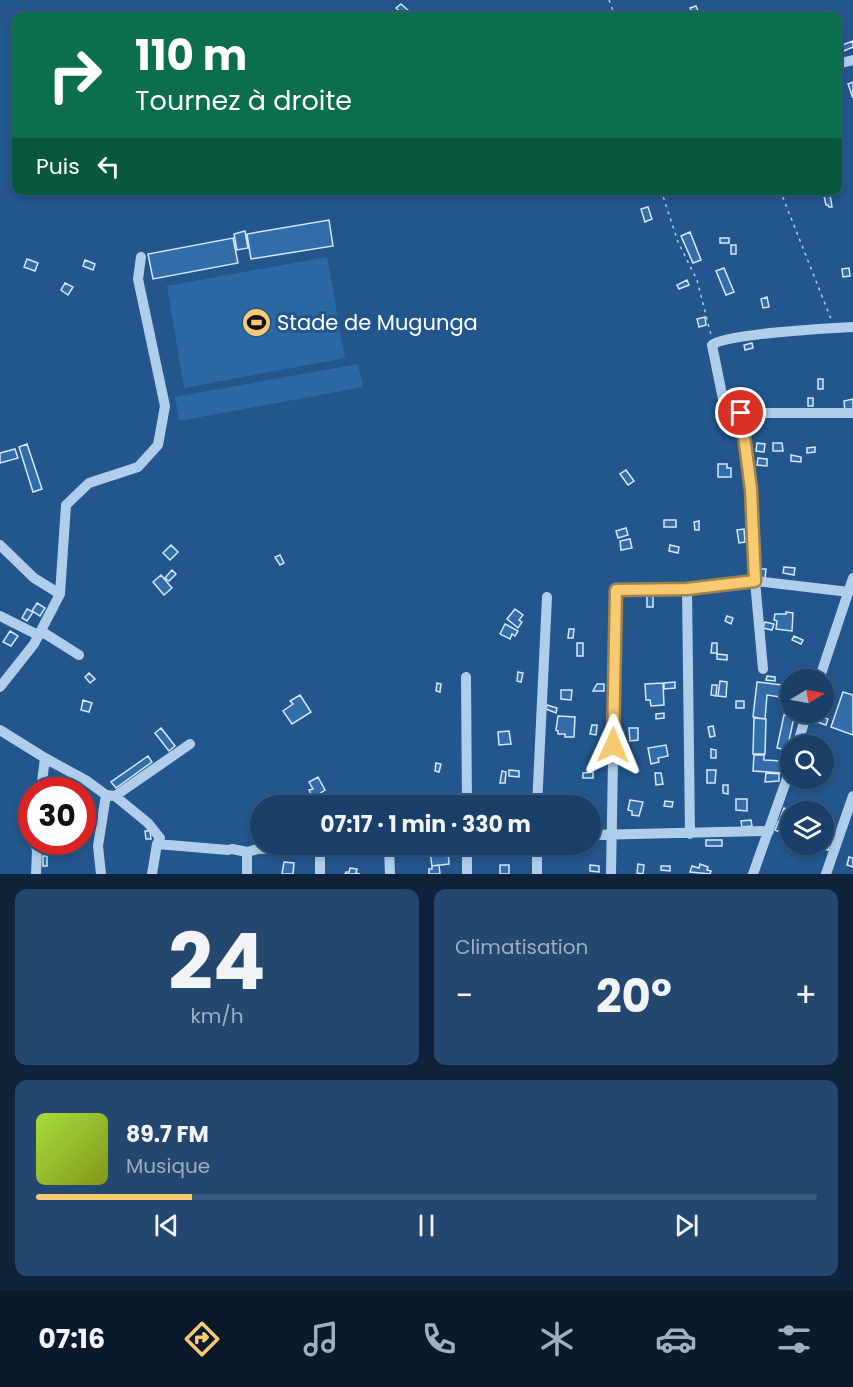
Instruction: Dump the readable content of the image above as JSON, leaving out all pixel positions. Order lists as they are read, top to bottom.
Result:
{
  "places": {
    "sports": ["Stade de Mugunga"]
  },
  "north": "right",
  "page": {
    "turn": ["110 m", "Tournez à droite"],
    "then": "Puis",
    "limit": "30",
    "trip": "07:17 · 1 min · 330 m",
    "tile": [
      ["24", "km/h"],
      "Climatisation"
    ],
    "heat": ["−", "20°", "+"],
    "song": ["89.7 FM", "Musique"],
    "tabs": "07:16"
  }
}
